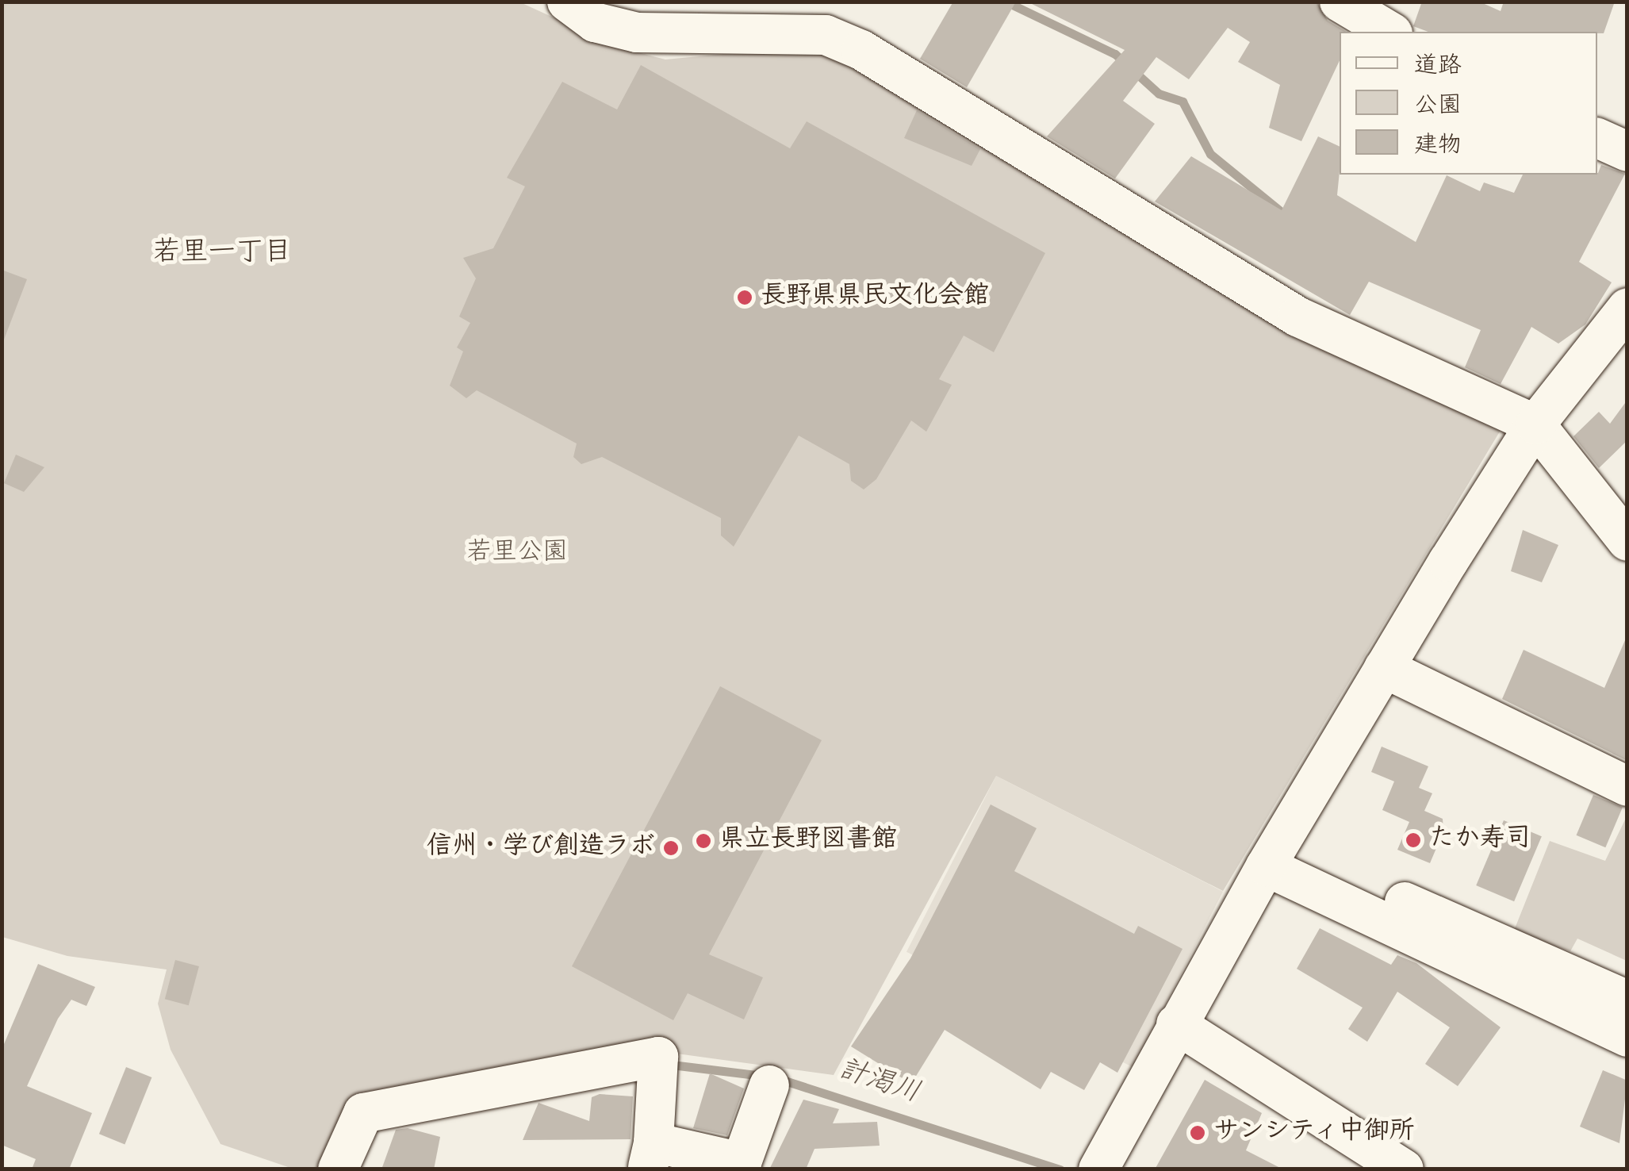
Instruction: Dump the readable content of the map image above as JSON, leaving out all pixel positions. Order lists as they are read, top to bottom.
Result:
{
  "districts": ["若里一丁目"],
  "water": ["計渇川"],
  "parks": ["若里公園"],
  "places": [
    "長野県県民文化会館",
    "たか寿司",
    "県立長野図書館",
    "信州・学び創造ラボ",
    "サンシティ中御所"
  ],
  "legend": ["道路", "公園", "建物"]
}
